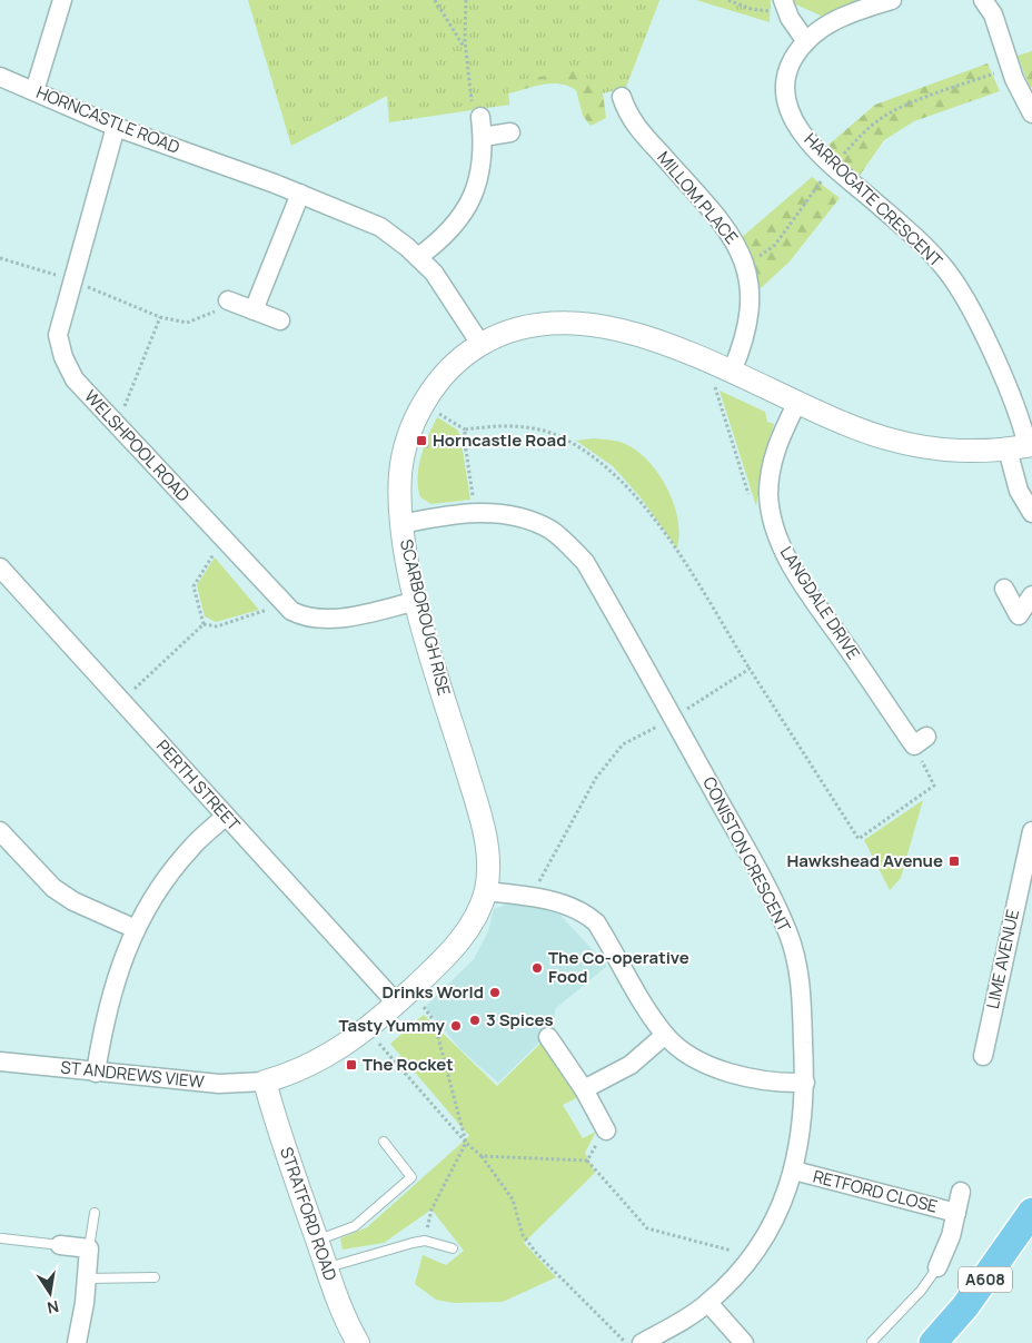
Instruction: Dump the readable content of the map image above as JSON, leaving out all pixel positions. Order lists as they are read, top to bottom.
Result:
{
  "streets": {
    "main road": ["A608"],
    "street": [
      "HORNCASTLE ROAD",
      "MILLOM PLACE",
      "HARROGATE CRESCENT",
      "WELSHPOOL ROAD",
      "LANGDALE DRIVE",
      "SCARBOROUGH RISE",
      "PERTH STREET",
      "CONISTON CRESCENT",
      "LIME AVENUE",
      "ST ANDREWS VIEW",
      "RETFORD CLOSE",
      "STRATFORD ROAD"
    ]
  },
  "crossings": [
    ["HORNCASTLE ROAD", "WELSHPOOL ROAD"],
    ["HORNCASTLE ROAD", "SCARBOROUGH RISE"],
    ["MILLOM PLACE", "SCARBOROUGH RISE"],
    ["HARROGATE CRESCENT", "SCARBOROUGH RISE"],
    ["WELSHPOOL ROAD", "SCARBOROUGH RISE"],
    ["LANGDALE DRIVE", "SCARBOROUGH RISE"],
    ["SCARBOROUGH RISE", "PERTH STREET"],
    ["SCARBOROUGH RISE", "CONISTON CRESCENT"],
    ["SCARBOROUGH RISE", "ST ANDREWS VIEW"],
    ["SCARBOROUGH RISE", "STRATFORD ROAD"],
    ["CONISTON CRESCENT", "RETFORD CLOSE"],
    ["ST ANDREWS VIEW", "STRATFORD ROAD"]
  ],
  "places": {
    "transit": ["Horncastle Road", "Hawkshead Avenue", "The Rocket"],
    "other": [
      "The Co-operative Food",
      "Drinks World",
      "3 Spices",
      "Tasty Yummy"
    ]
  },
  "north": "bottom"
}
